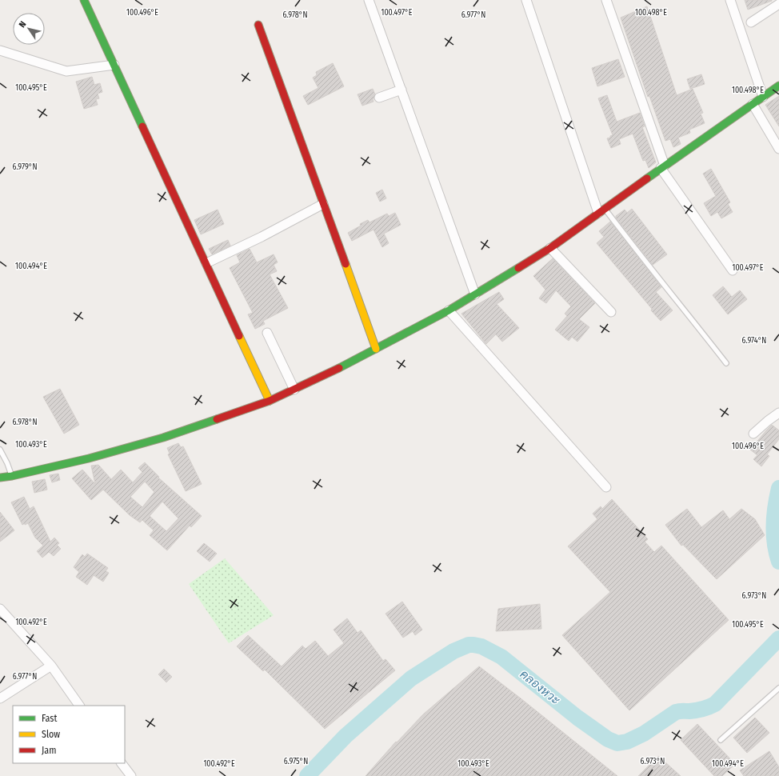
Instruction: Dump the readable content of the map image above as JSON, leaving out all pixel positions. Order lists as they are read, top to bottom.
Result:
{
  "water": ["คลองหวะ"],
  "legend": ["Fast", "Slow", "Jam"],
  "north": "top left",
  "coordinates": [
    "100.498°E",
    "100.496°E",
    "100.497°E",
    "6.978°N",
    "6.977°N",
    "100.495°E",
    "6.979°N",
    "100.494°E",
    "6.974°N",
    "100.493°E",
    "6.973°N",
    "100.492°E",
    "6.975°N"
  ]
}
